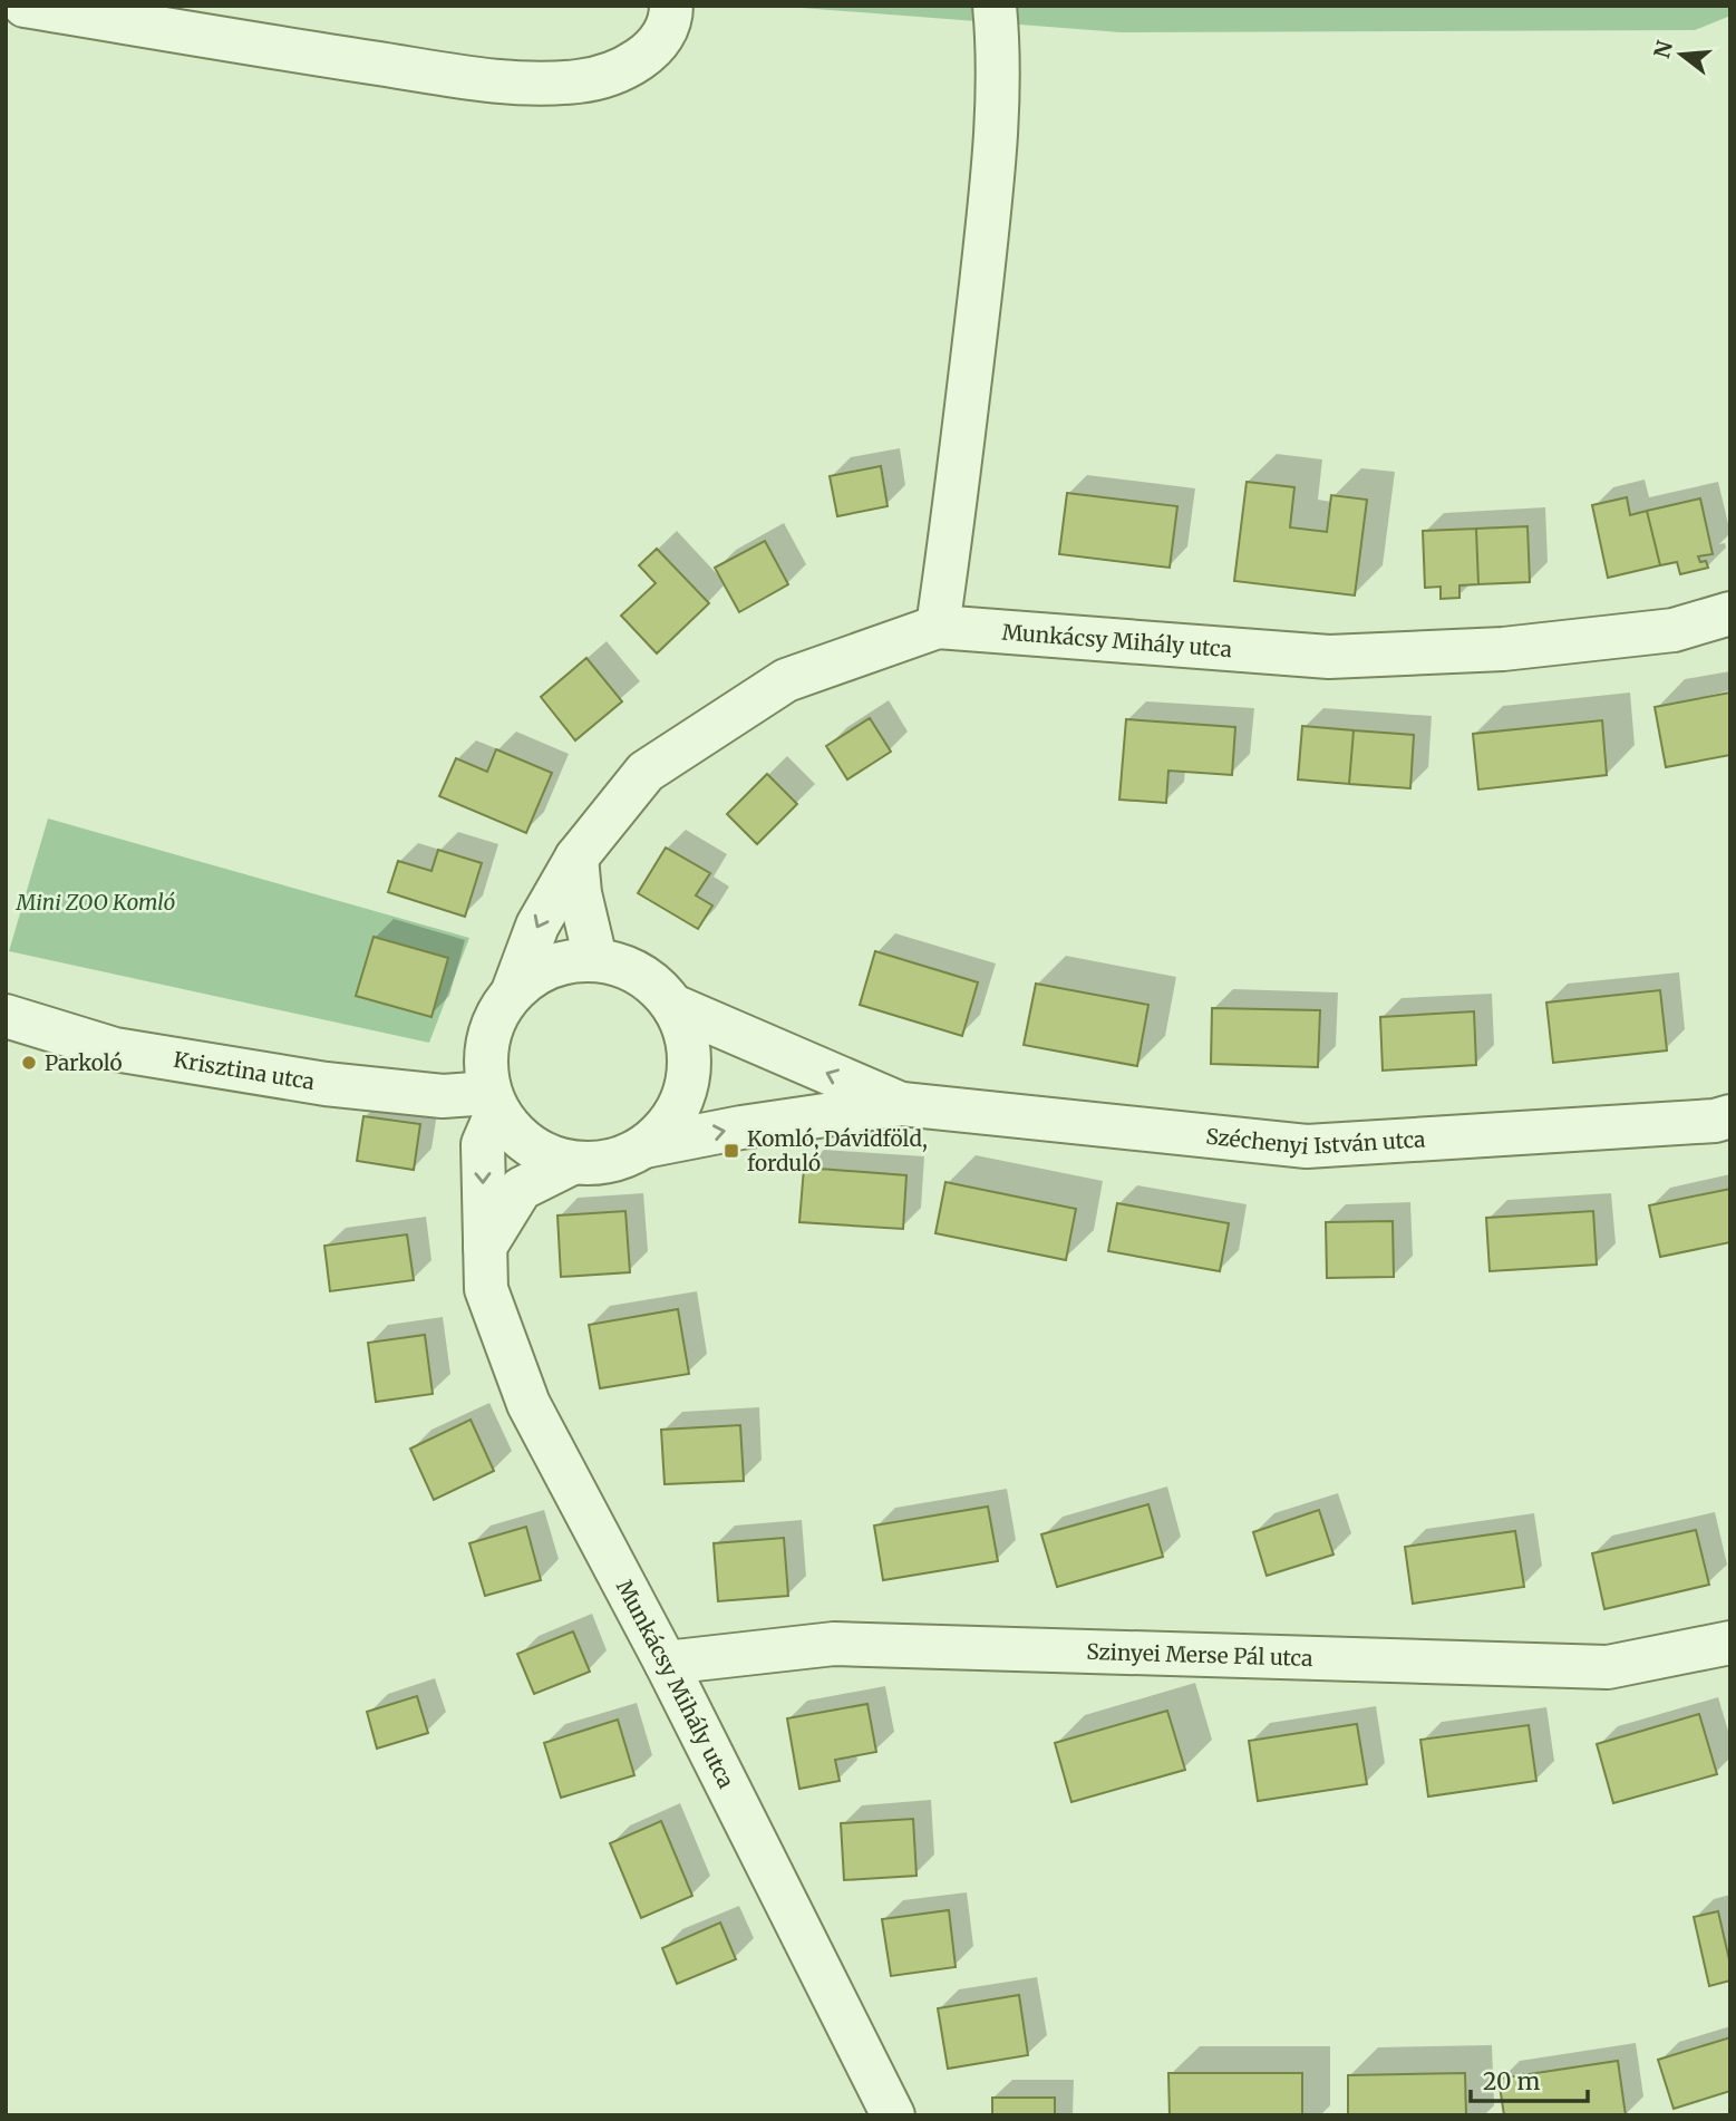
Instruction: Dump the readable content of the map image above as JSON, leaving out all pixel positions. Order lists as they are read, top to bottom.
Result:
{
  "streets": {
    "street": [
      "Munkácsy Mihály utca",
      "Krisztina utca",
      "Széchenyi István utca",
      "Szinyei Merse Pál utca"
    ]
  },
  "crossings": [
    ["Munkácsy Mihály utca", "Krisztina utca"],
    ["Munkácsy Mihály utca", "Széchenyi István utca"],
    ["Munkácsy Mihály utca", "Szinyei Merse Pál utca"],
    ["Krisztina utca", "Széchenyi István utca"]
  ],
  "parks": ["Mini ZOO Komló"],
  "places": {
    "other": ["Parkoló"],
    "transit": ["Komló, Dávidföld, forduló"]
  },
  "scale_bar": "20 m",
  "north": "left"
}
